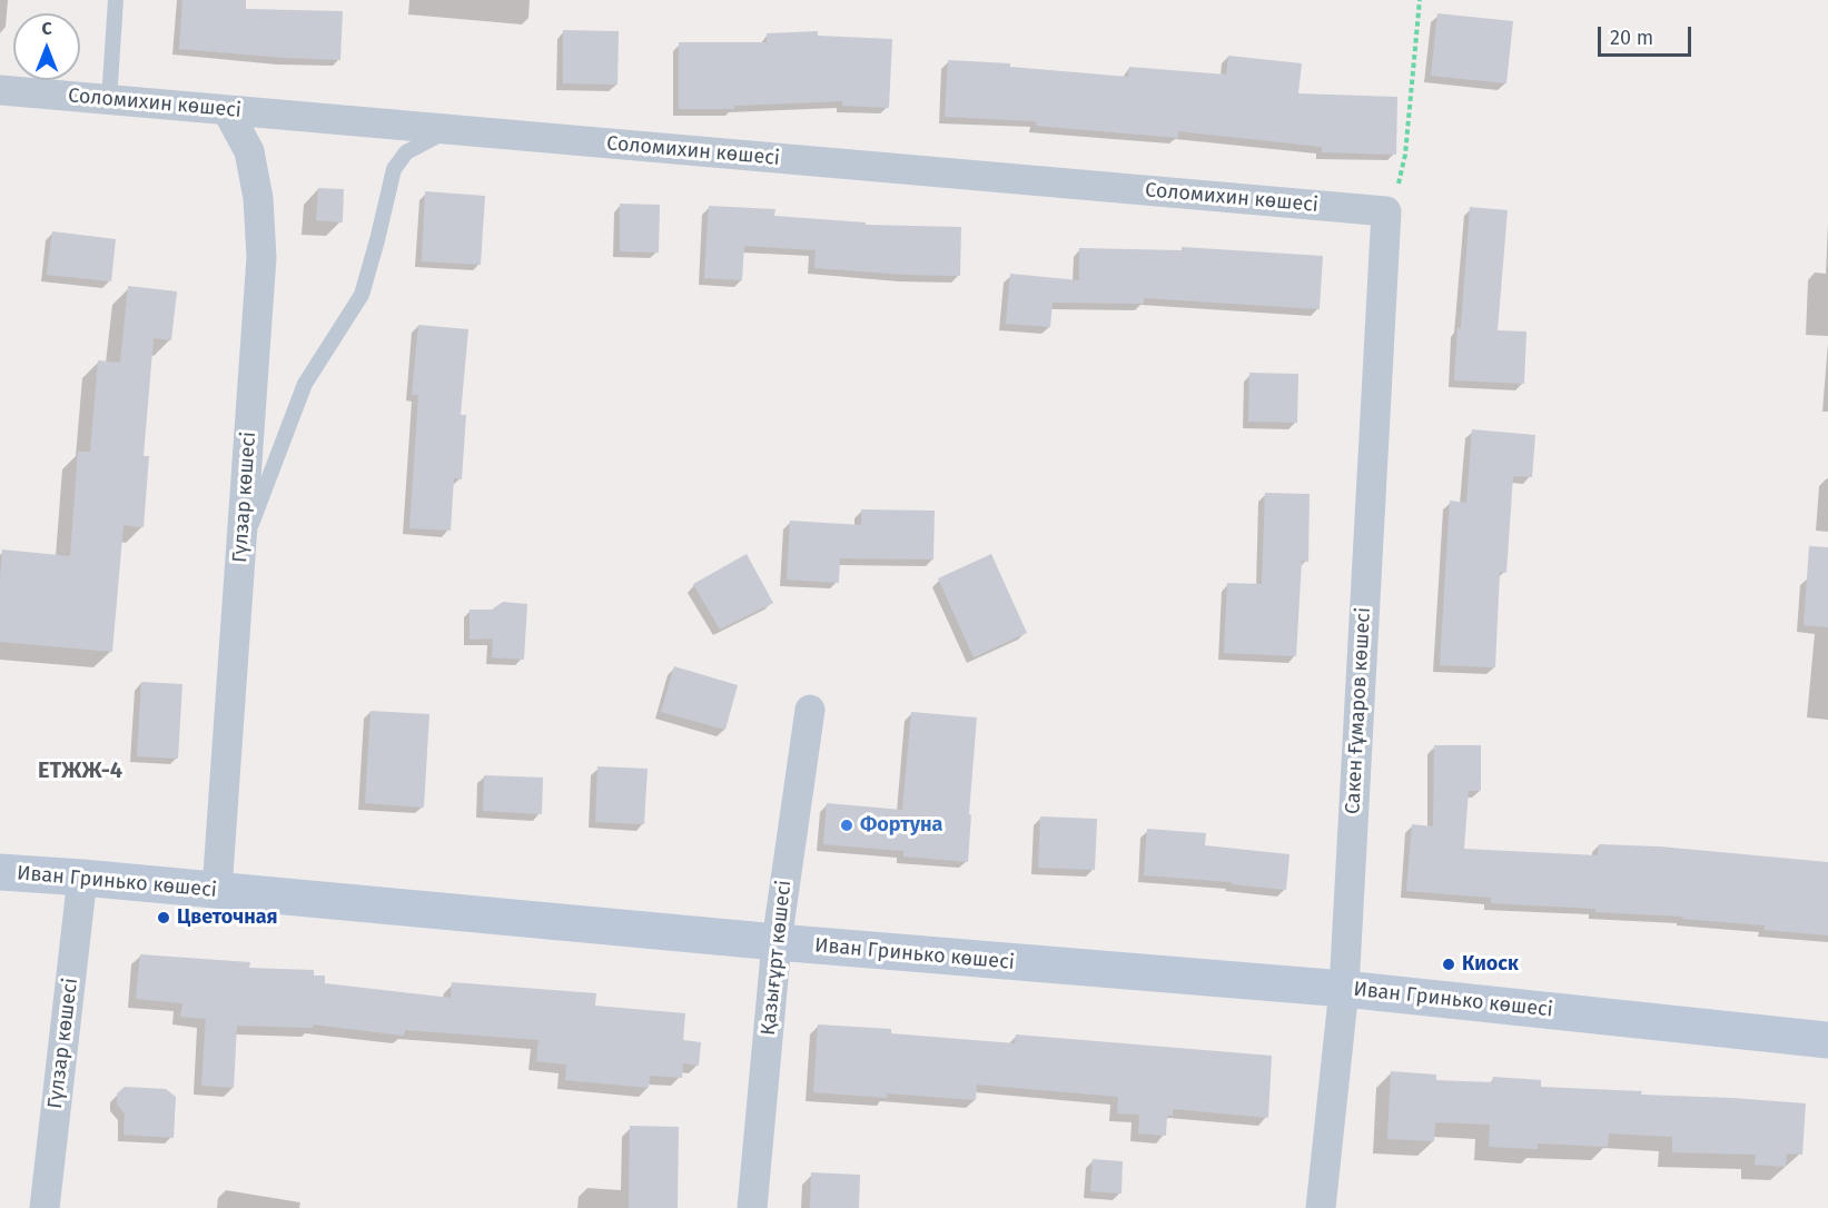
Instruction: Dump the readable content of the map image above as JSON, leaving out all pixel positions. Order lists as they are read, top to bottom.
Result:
{
  "streets": {
    "street": [
      "Соломихин көшесі",
      "Гүлзар көшесі",
      "Сакен Ғұмаров көшесі",
      "Иван Гринько көшесі",
      "Қазығұрт көшесі"
    ]
  },
  "crossings": [
    ["Соломихин көшесі", "Гүлзар көшесі"],
    ["Соломихин көшесі", "Сакен Ғұмаров көшесі"],
    ["Гүлзар көшесі", "Иван Гринько көшесі"],
    ["Сакен Ғұмаров көшесі", "Иван Гринько көшесі"],
    ["Иван Гринько көшесі", "Қазығұрт көшесі"]
  ],
  "districts": ["ЕТЖЖ-4"],
  "places": ["Фортуна", "Цветочная", "Киоск"],
  "scale_bar": "20 m",
  "north": "top"
}
